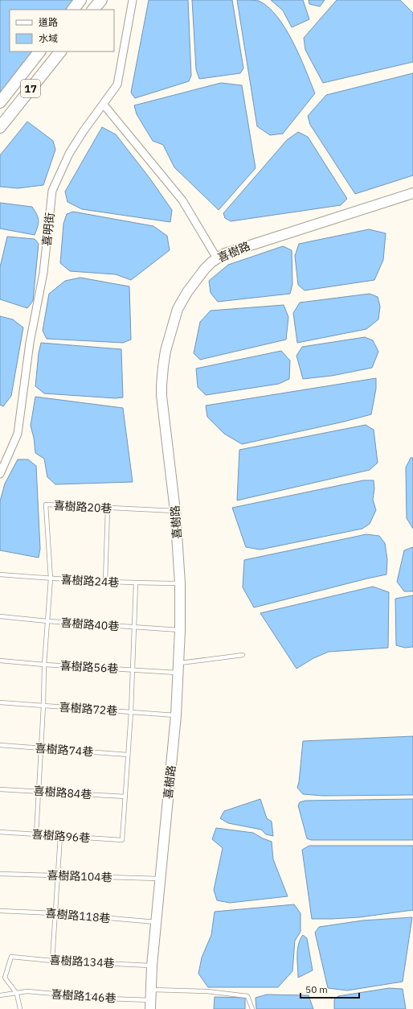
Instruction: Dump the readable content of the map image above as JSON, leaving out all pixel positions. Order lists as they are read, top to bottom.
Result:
{
  "streets": {
    "main road": ["17"],
    "street": ["喜明街", "喜樹路"],
    "lane": [
      "喜樹路20巷",
      "喜樹路24巷",
      "喜樹路40巷",
      "喜樹路56巷",
      "喜樹路72巷",
      "喜樹路74巷",
      "喜樹路84巷",
      "喜樹路96巷",
      "喜樹路104巷",
      "喜樹路118巷",
      "喜樹路134巷",
      "喜樹路146巷"
    ]
  },
  "crossings": [
    ["喜樹路", "喜樹路20巷"],
    ["喜樹路", "喜樹路24巷"],
    ["喜樹路", "喜樹路40巷"],
    ["喜樹路", "喜樹路56巷"],
    ["喜樹路", "喜樹路72巷"],
    ["喜樹路", "喜樹路104巷"],
    ["喜樹路", "喜樹路118巷"],
    ["喜樹路", "喜樹路134巷"],
    ["喜樹路", "喜樹路146巷"],
    ["喜樹路20巷", "喜樹路24巷"],
    ["喜樹路84巷", "喜樹路96巷"],
    ["喜樹路134巷", "喜樹路146巷"]
  ],
  "legend": ["道路", "水域"],
  "scale_bar": "50 m"
}
